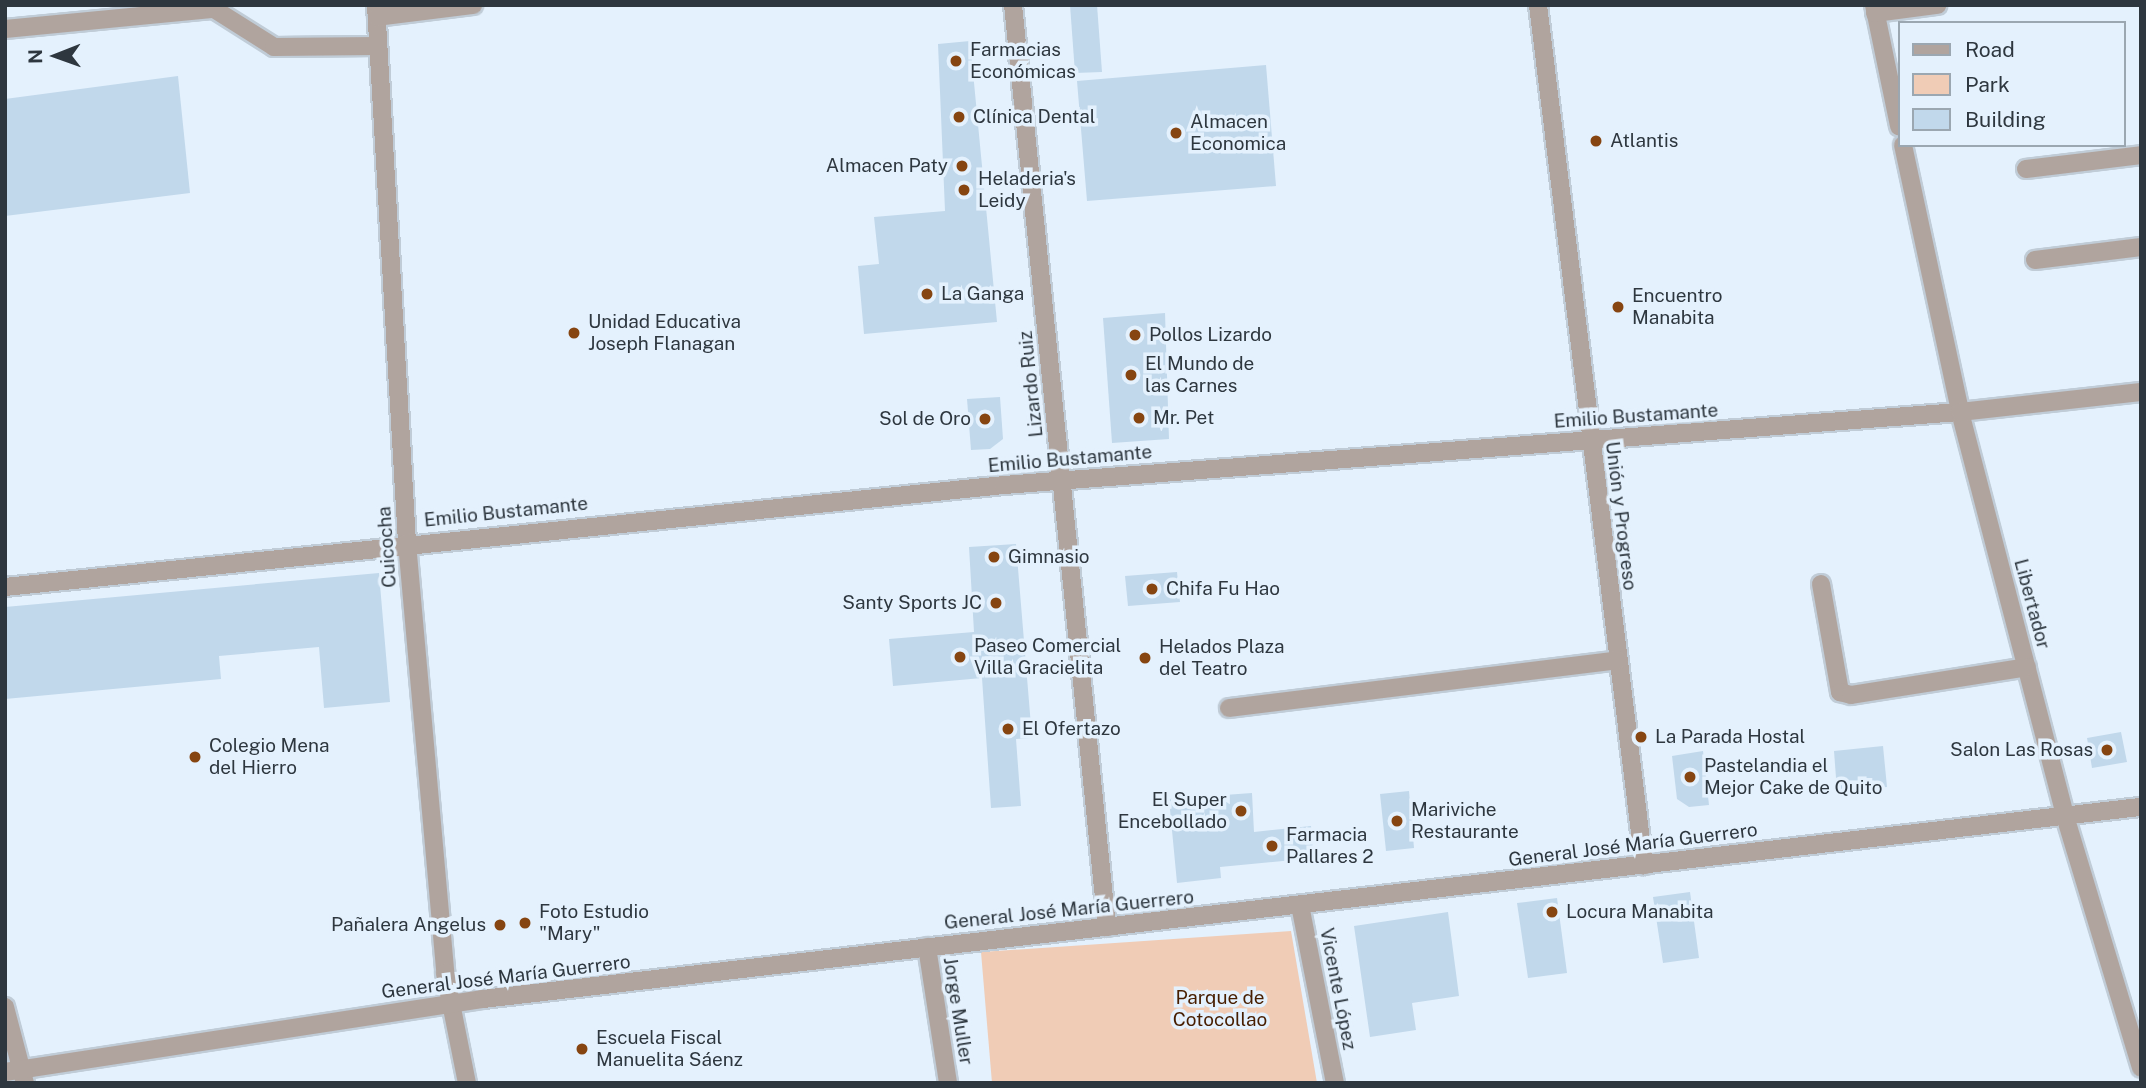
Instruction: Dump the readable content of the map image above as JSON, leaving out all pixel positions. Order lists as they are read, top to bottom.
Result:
{
  "streets": {
    "street": [
      "Lizardo Ruiz",
      "Emilio Bustamante",
      "Unión y Progreso",
      "Cuicocha",
      "Libertador",
      "General José María Guerrero",
      "Vicente López",
      "Jorge Muller"
    ]
  },
  "crossings": [
    ["Lizardo Ruiz", "Emilio Bustamante"],
    ["Lizardo Ruiz", "General José María Guerrero"],
    ["Emilio Bustamante", "Unión y Progreso"],
    ["Emilio Bustamante", "Cuicocha"],
    ["Emilio Bustamante", "Libertador"],
    ["Unión y Progreso", "General José María Guerrero"],
    ["Cuicocha", "General José María Guerrero"],
    ["Libertador", "General José María Guerrero"],
    ["General José María Guerrero", "Vicente López"],
    ["General José María Guerrero", "Jorge Muller"]
  ],
  "parks": ["Parque de Cotocollao"],
  "places": [
    "Farmacias Económicas",
    "Clínica Dental",
    "Almacen Economica",
    "Atlantis",
    "Almacen Paty",
    "Heladeria's Leidy",
    "La Ganga",
    "Encuentro Manabita",
    "Unidad Educativa Joseph Flanagan",
    "Pollos Lizardo",
    "El Mundo de las Carnes",
    "Mr. Pet",
    "Sol de Oro",
    "Gimnasio",
    "Chifa Fu Hao",
    "Santy Sports JC",
    "Paseo Comercial Villa Gracielita",
    "Helados Plaza del Teatro",
    "El Ofertazo",
    "La Parada Hostal",
    "Salon Las Rosas",
    "Colegio Mena del Hierro",
    "Pastelandia el Mejor Cake de Quito",
    "El Super Encebollado",
    "Mariviche Restaurante",
    "Farmacia Pallares 2",
    "Locura Manabita",
    "Foto Estudio \"Mary\"",
    "Pañalera Angelus",
    "Escuela Fiscal Manuelita Sáenz"
  ],
  "legend": ["Road", "Park", "Building"],
  "north": "left"
}
